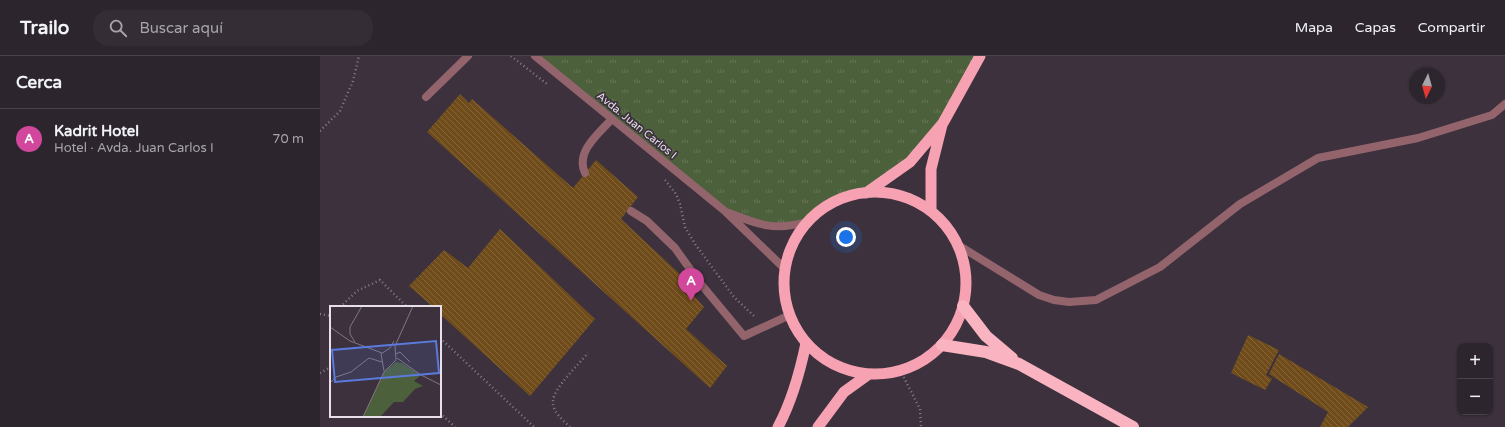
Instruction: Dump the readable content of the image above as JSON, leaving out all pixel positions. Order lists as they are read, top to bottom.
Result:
{
  "streets": {
    "street": ["Avda. Juan Carlos I"]
  },
  "north": "bottom",
  "page": {
    "header": "Trailo",
    "search": "Buscar aquí",
    "nav": ["Mapa", "Capas", "Compartir"],
    "heading": "Cerca",
    "list": [
      {
        "mark": "A",
        "name": "Kadrit Hotel",
        "note": "Hotel · Avda. Juan Carlos I",
        "value": "70 m"
      }
    ],
    "pins": "A",
    "map_buttons": ["+", "−"]
  }
}
